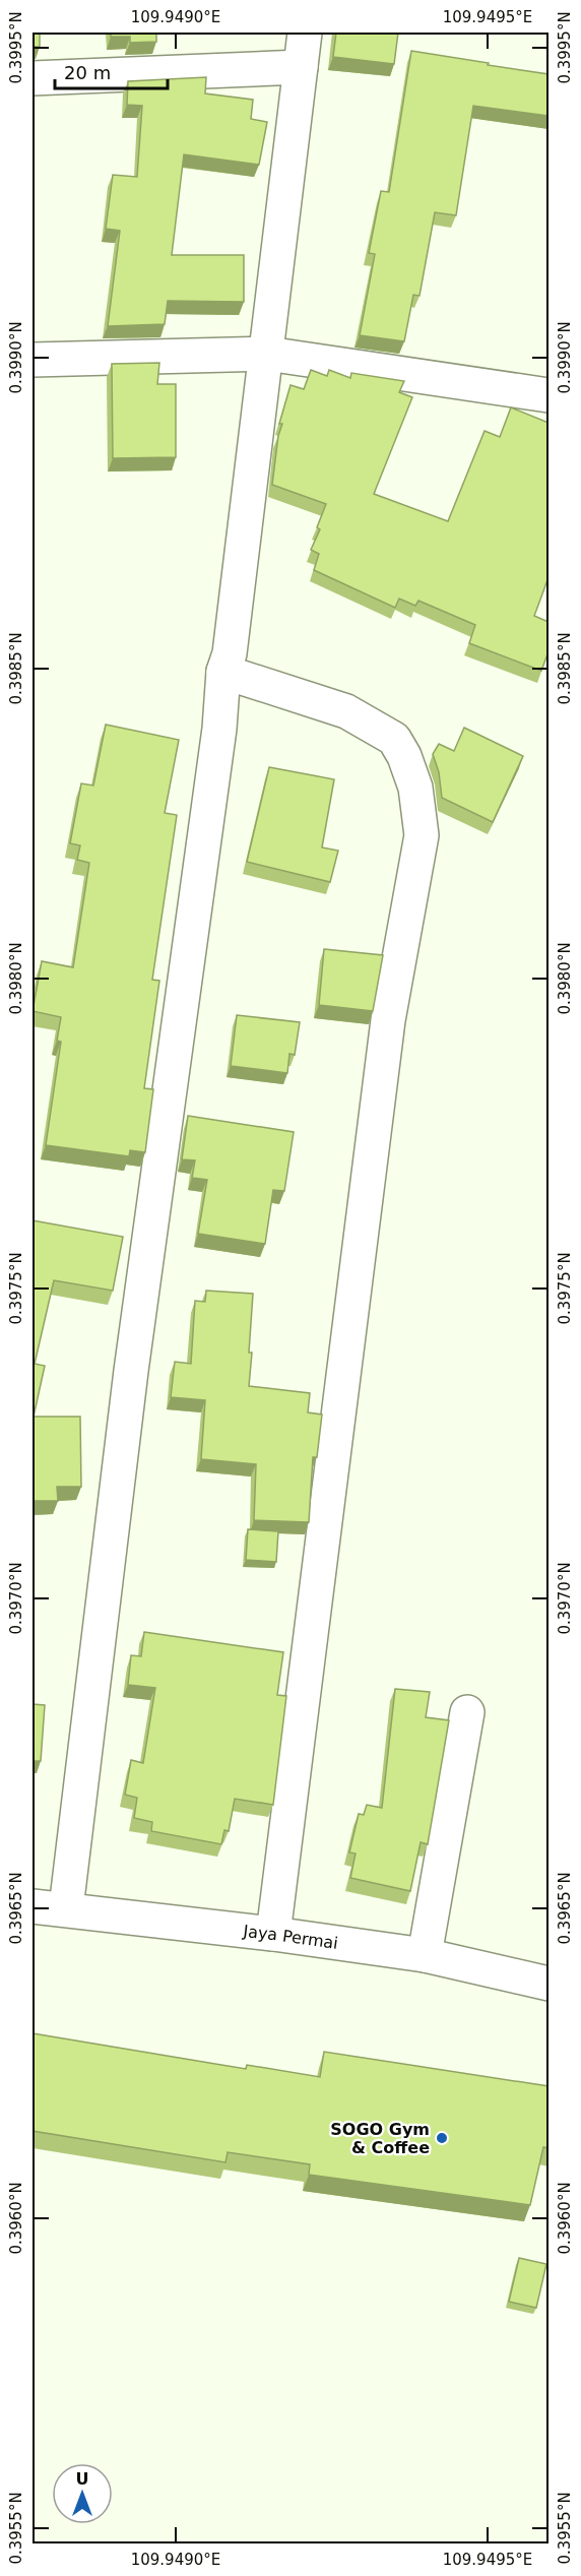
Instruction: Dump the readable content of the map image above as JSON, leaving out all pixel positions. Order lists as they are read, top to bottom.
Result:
{
  "streets": {
    "street": ["Jaya Permai"]
  },
  "places": ["SOGO Gym & Coffee"],
  "scale_bar": "20 m",
  "north": "top",
  "coordinates": [
    "109.9490°E",
    "109.9495°E",
    "0.3995°N",
    "0.3990°N",
    "0.3985°N",
    "0.3980°N",
    "0.3975°N",
    "0.3970°N",
    "0.3965°N",
    "0.3960°N",
    "0.3955°N"
  ]
}
